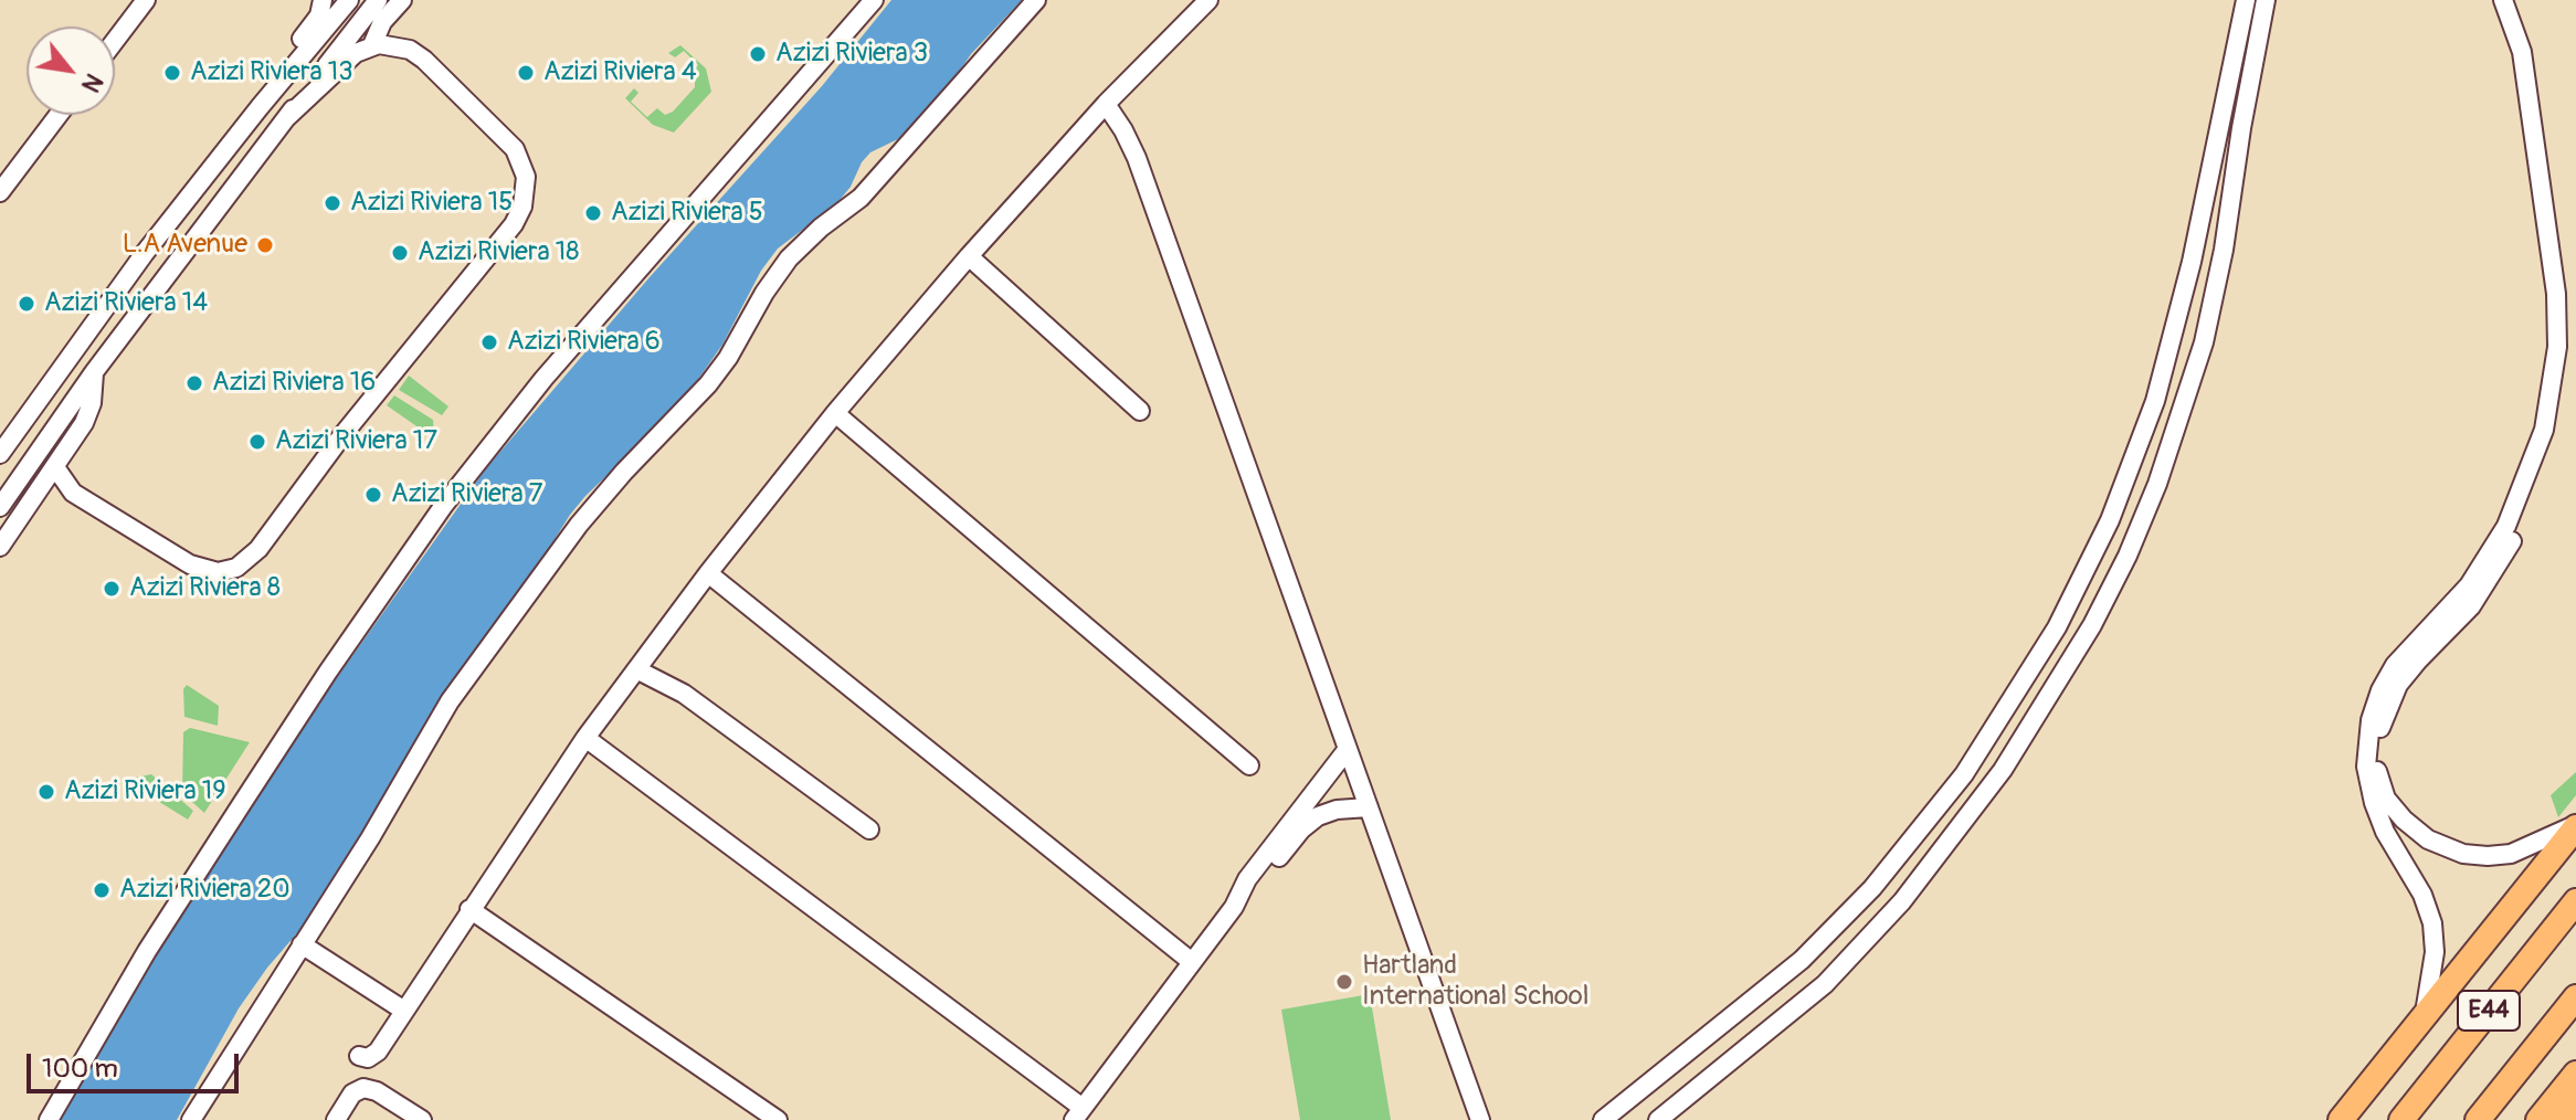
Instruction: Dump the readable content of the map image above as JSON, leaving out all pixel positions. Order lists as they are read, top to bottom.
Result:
{
  "streets": {
    "highway": ["E44"]
  },
  "places": [
    "Azizi Riviera 3",
    "Azizi Riviera 13",
    "Azizi Riviera 4",
    "Azizi Riviera 15",
    "Azizi Riviera 5",
    "L.A Avenue",
    "Azizi Riviera 18",
    "Azizi Riviera 14",
    "Azizi Riviera 6",
    "Azizi Riviera 16",
    "Azizi Riviera 17",
    "Azizi Riviera 7",
    "Azizi Riviera 8",
    "Azizi Riviera 19",
    "Azizi Riviera 20",
    "Hartland International School"
  ],
  "scale_bar": "100 m",
  "north": "bottom right"
}
